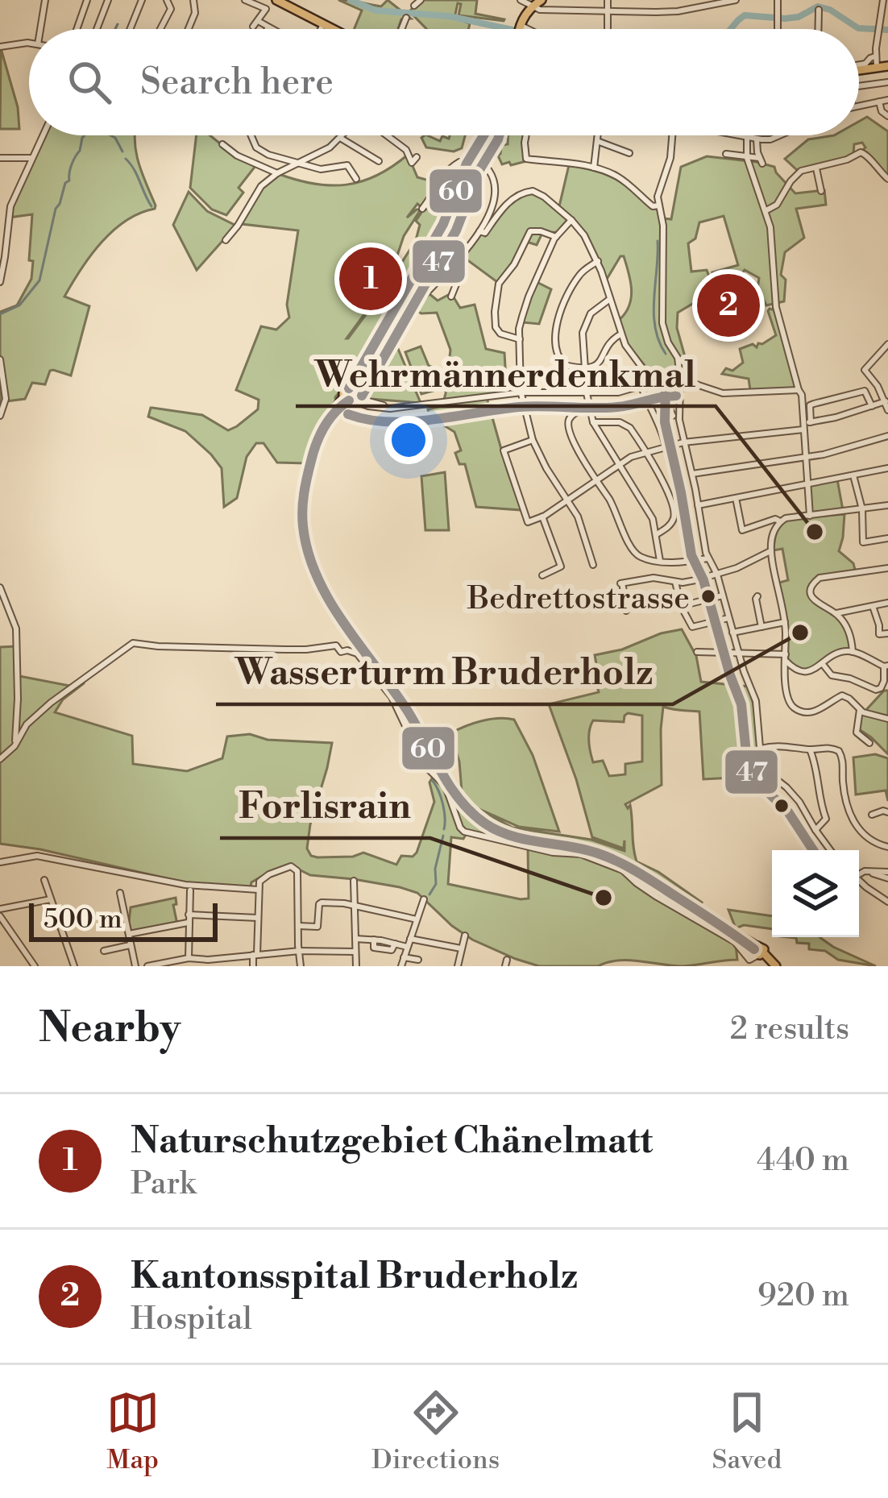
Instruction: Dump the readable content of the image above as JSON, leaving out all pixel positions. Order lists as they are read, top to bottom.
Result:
{
  "places": [
    "Wehrmännerdenkmal",
    "Bedrettostrasse",
    "Wasserturm Bruderholz",
    "Forlisrain"
  ],
  "lines": ["transit line 60", "transit line 47"],
  "scale_bar": "500 m",
  "page": {
    "search": "Search here",
    "pins": ["1", "2"],
    "scale": "500 m",
    "heading": ["Nearby", "2 results"],
    "list": [
      {
        "mark": "1",
        "name": "Naturschutzgebiet Chänelmatt",
        "note": "Park",
        "value": "440 m"
      },
      {
        "mark": "2",
        "name": "Kantonsspital Bruderholz",
        "note": "Hospital",
        "value": "920 m"
      }
    ],
    "nav": ["Map", "Directions", "Saved"]
  }
}
